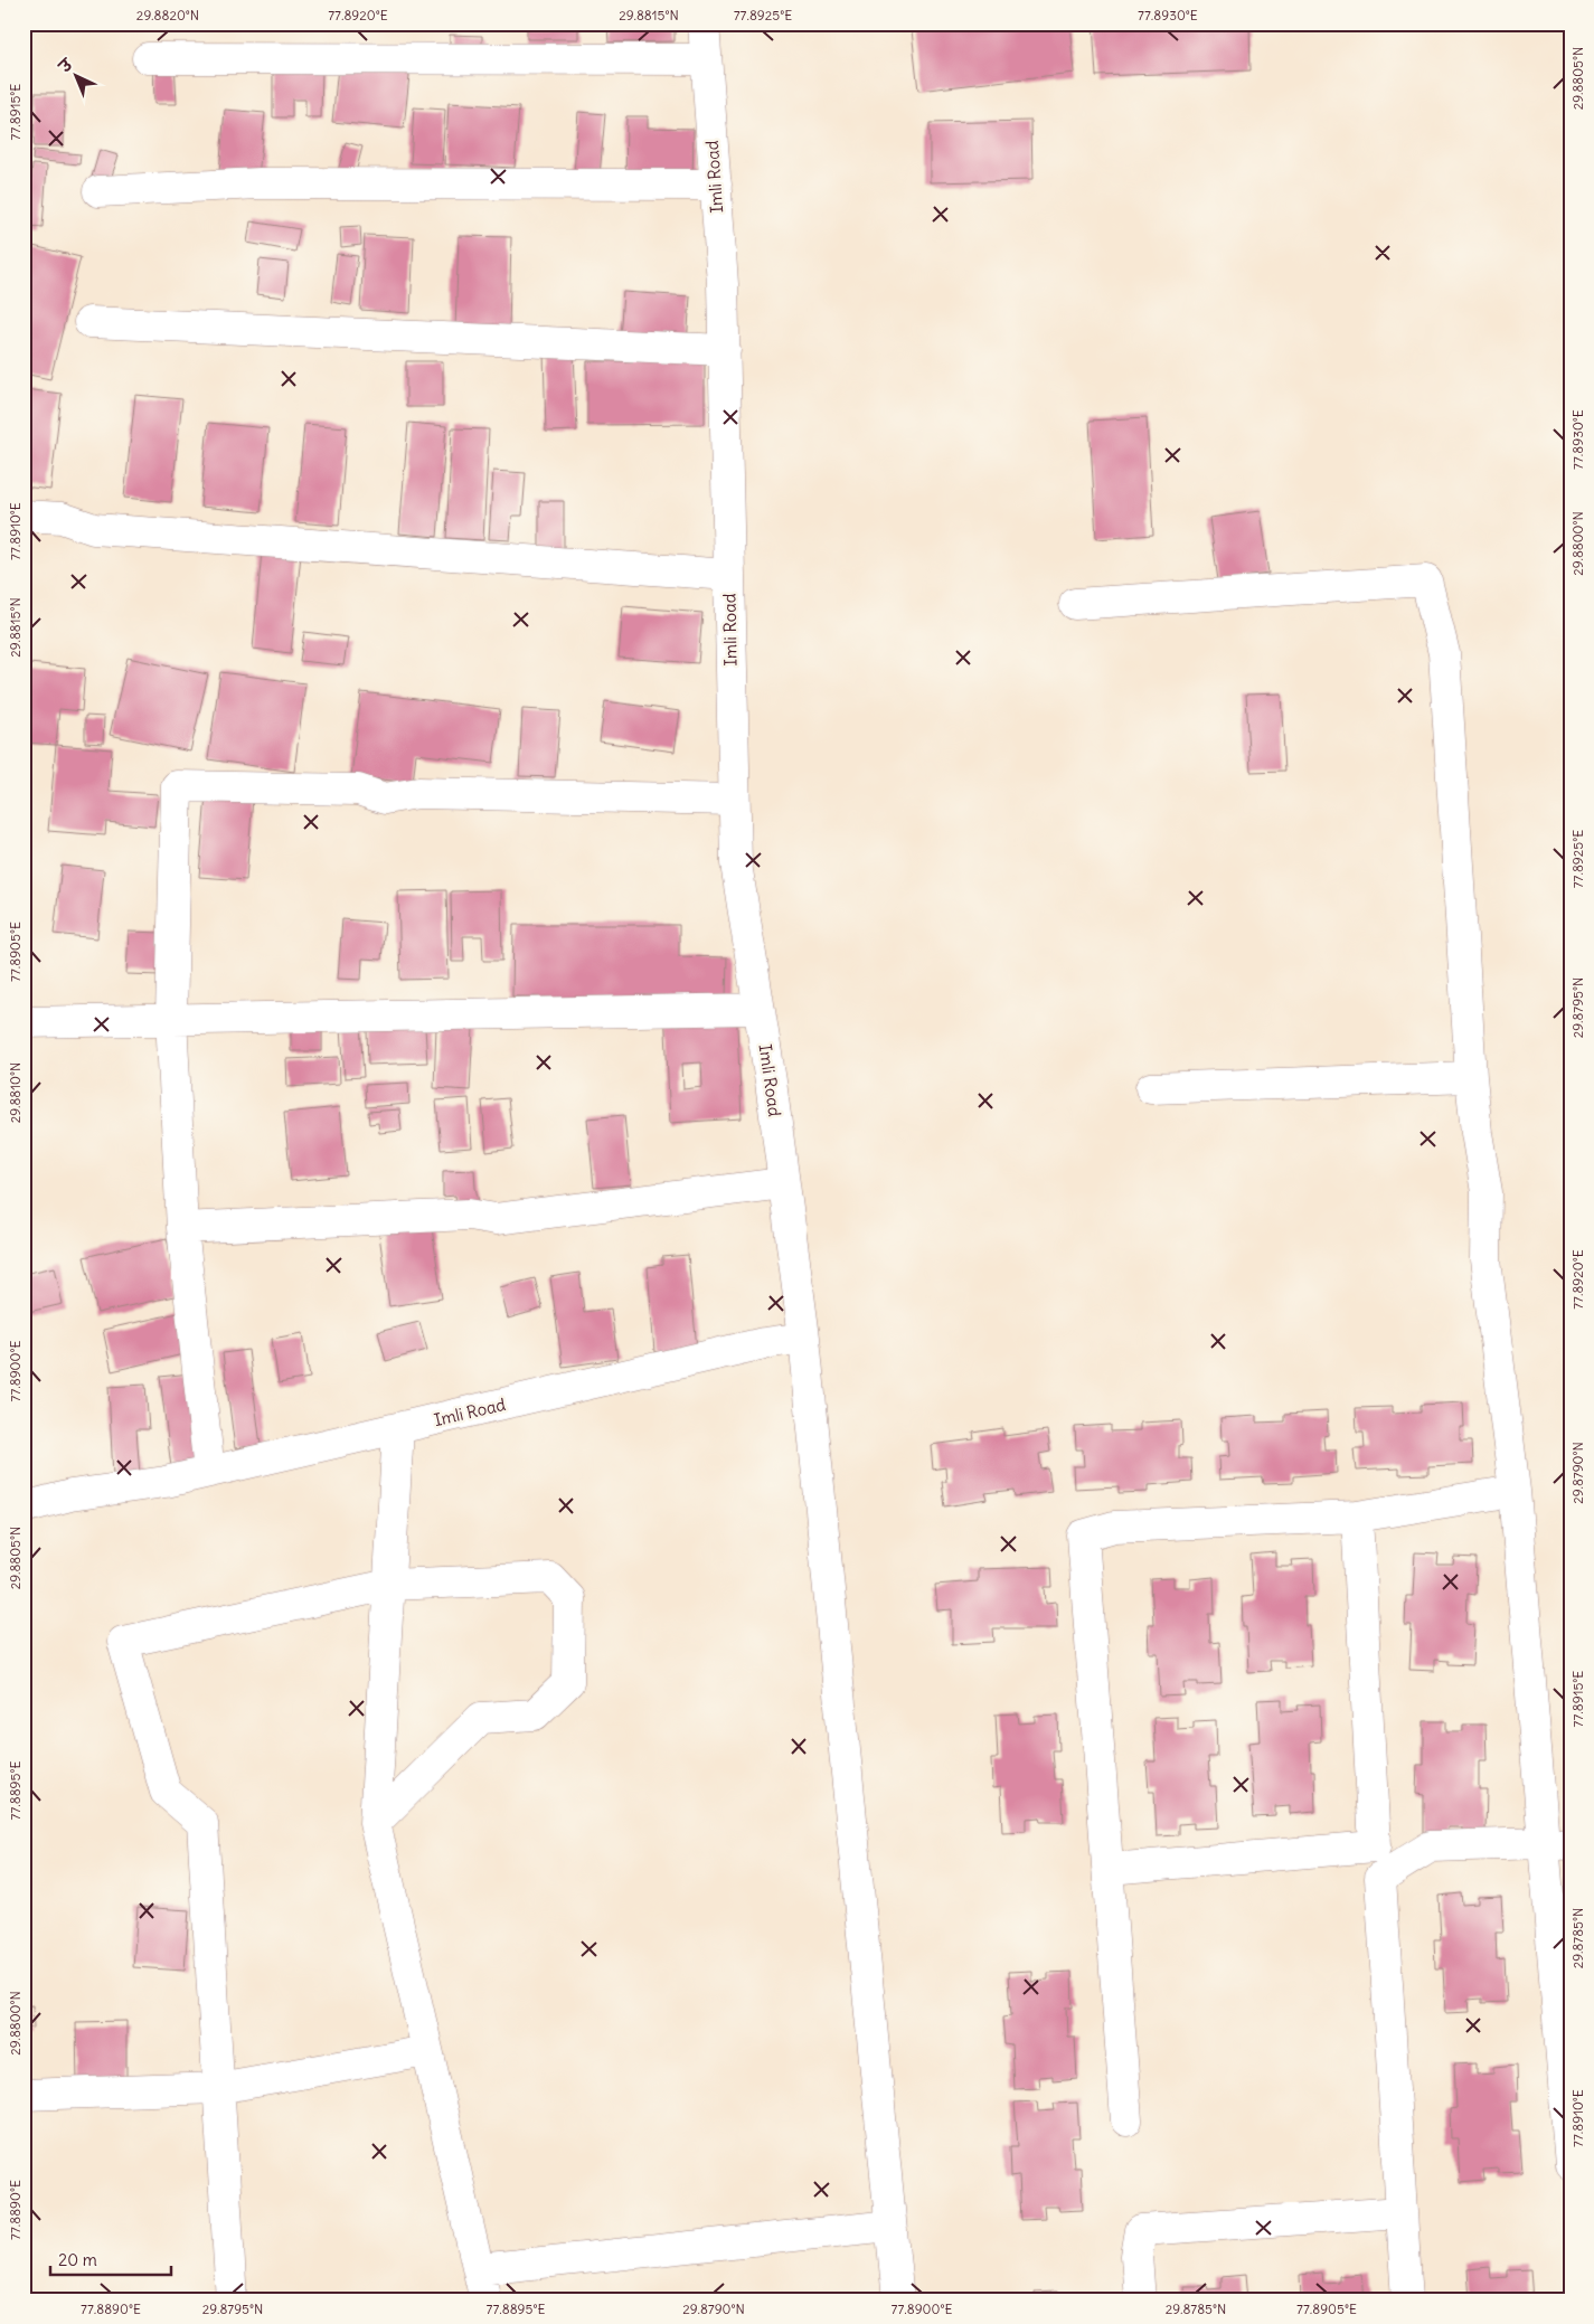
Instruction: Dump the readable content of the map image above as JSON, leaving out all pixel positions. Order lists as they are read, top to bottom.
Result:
{
  "streets": {
    "street": ["Imli Road"]
  },
  "scale_bar": "20 m",
  "north": "top left",
  "coordinates": [
    "29.8820°N",
    "77.8920°E",
    "29.8815°N",
    "77.8925°E",
    "77.8930°E",
    "29.8805°N",
    "77.8915°E",
    "77.8910°E",
    "29.8800°N",
    "77.8905°E",
    "29.8795°N",
    "29.8810°N",
    "77.8900°E",
    "29.8790°N",
    "77.8895°E",
    "29.8785°N",
    "77.8890°E"
  ]
}
